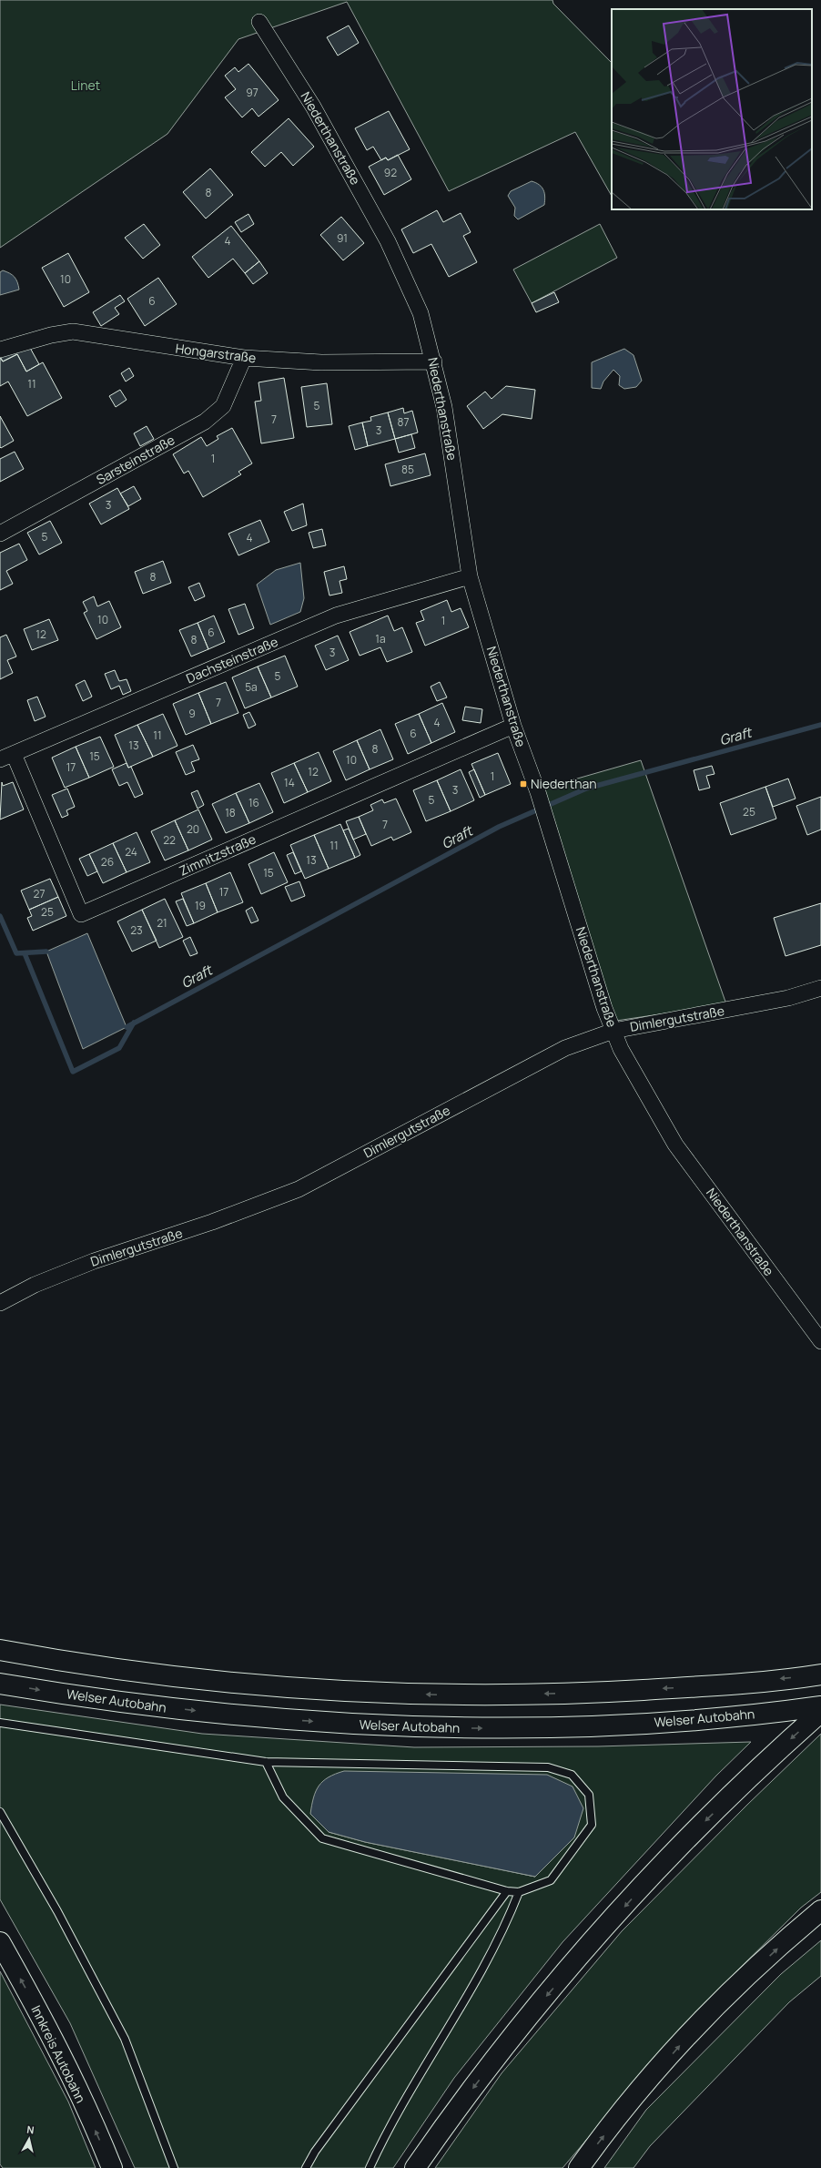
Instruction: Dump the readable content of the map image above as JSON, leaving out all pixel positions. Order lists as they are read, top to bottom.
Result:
{
  "streets": {
    "highway": ["Welser Autobahn", "Innkreis Autobahn"],
    "street": [
      "Niederthanstraße",
      "Hongarstraße",
      "Sarsteinstraße",
      "Dachsteinstraße",
      "Zimnitzstraße",
      "Dimlergutstraße"
    ]
  },
  "crossings": [
    ["Niederthanstraße", "Hongarstraße"],
    ["Niederthanstraße", "Dachsteinstraße"],
    ["Niederthanstraße", "Zimnitzstraße"],
    ["Niederthanstraße", "Dimlergutstraße"],
    ["Hongarstraße", "Sarsteinstraße"],
    ["Dachsteinstraße", "Zimnitzstraße"]
  ],
  "one_way": ["Innkreis Autobahn"],
  "water": ["Graft"],
  "parks": ["Linet"],
  "places": {
    "transit": ["Niederthan"]
  },
  "house_numbers": [
    "97",
    "92",
    "8",
    "91",
    "4",
    "10",
    "6",
    "11",
    "5",
    "7",
    "87",
    "3",
    "1",
    "85",
    "3",
    "5",
    "4",
    "8",
    "10",
    "1",
    "6",
    "12",
    "1a",
    "8",
    "3",
    "5",
    "5a",
    "7",
    "9",
    "4",
    "6",
    "11",
    "13",
    "8",
    "15",
    "10",
    "17",
    "12",
    "1",
    "14",
    "3",
    "5",
    "16",
    "25",
    "18",
    "7",
    "20",
    "22",
    "11",
    "24",
    "13",
    "26",
    "15",
    "17",
    "27",
    "19",
    "25",
    "21",
    "23"
  ],
  "north": "top"
}
